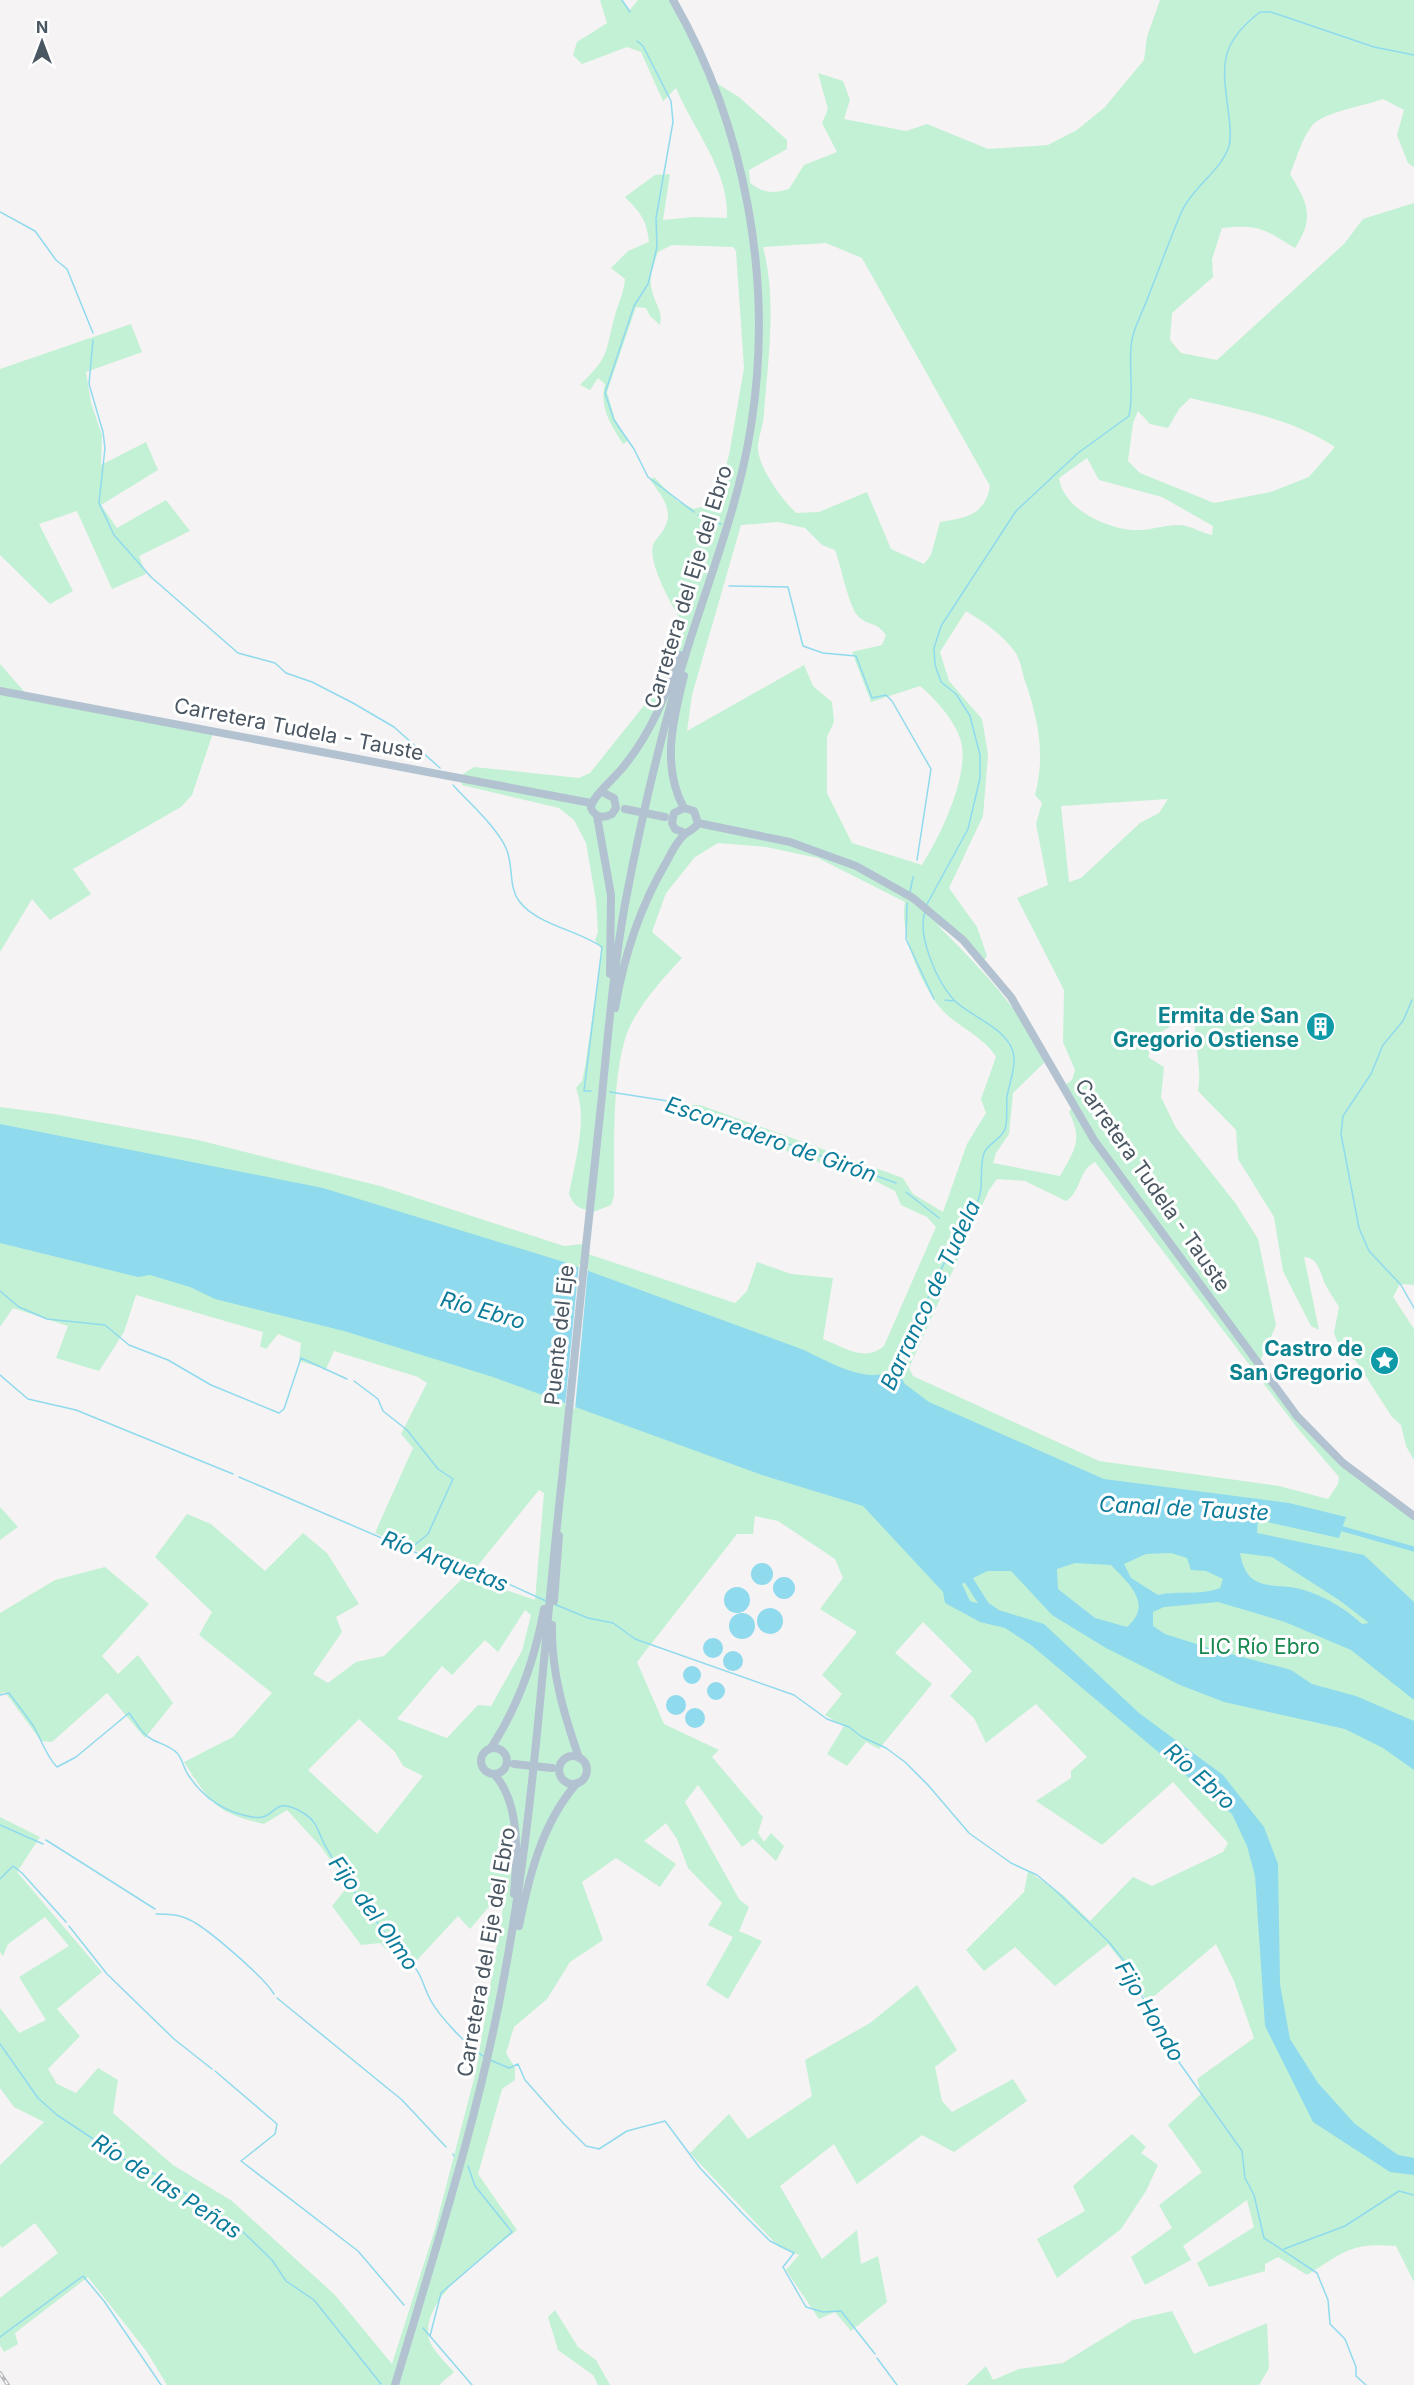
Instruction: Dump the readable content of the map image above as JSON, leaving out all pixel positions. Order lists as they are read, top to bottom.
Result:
{
  "streets": {
    "main road": ["Carretera del Eje del Ebro", "Carretera Tudela - Tauste", "Puente del Eje"]
  },
  "crossings": [
    ["Carretera del Eje del Ebro", "Puente del Eje"]
  ],
  "water": [
    "Escorredero de Girón",
    "Barranco de Tudela",
    "Río Ebro",
    "Canal de Tauste",
    "Río Arquetas",
    "Fijo del Olmo",
    "Fijo Hondo",
    "Río de las Peñas"
  ],
  "parks": ["LIC Río Ebro"],
  "places": {
    "building": ["Ermita de San Gregorio Ostiense"],
    "place": ["Castro de San Gregorio"]
  },
  "north": "top"
}
